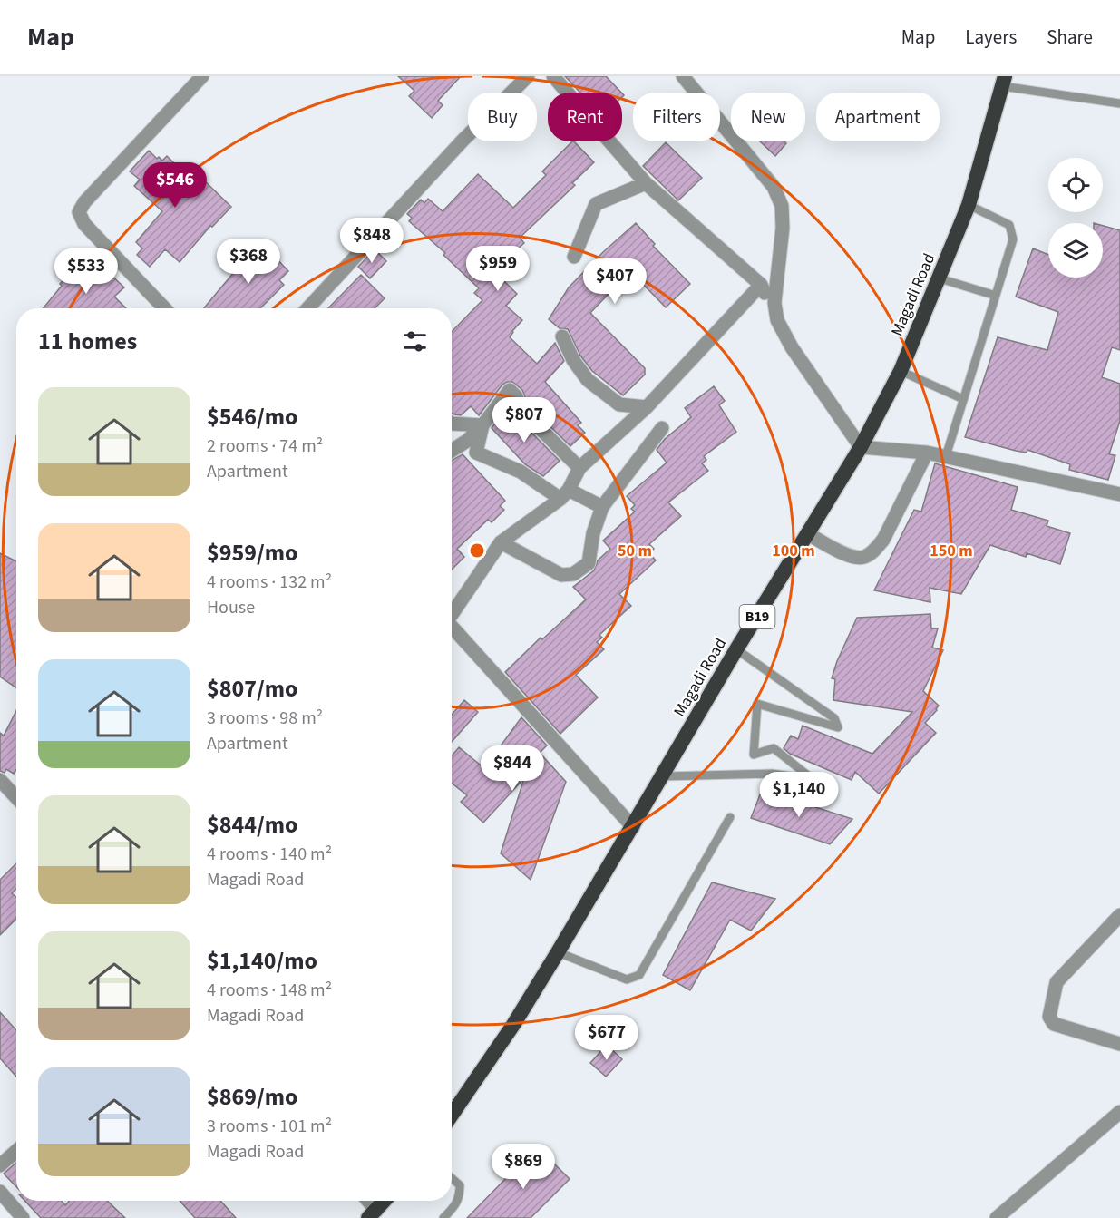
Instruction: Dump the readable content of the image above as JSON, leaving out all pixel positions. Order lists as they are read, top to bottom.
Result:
{
  "streets": {
    "highway": ["Magadi Road", "B19"]
  },
  "page": {
    "header": "Map",
    "nav": ["Map", "Layers", "Share"],
    "chip": [
      "Buy",
      "Rent",
      "Filters",
      "New",
      "Apartment"
    ],
    "price": [
      "$546",
      "$848",
      "$368",
      "$959",
      "$533",
      "$407",
      "$807",
      "$844",
      "$1,140",
      "$677",
      "$869"
    ],
    "heading": "11 homes",
    "list": [
      {
        "name": "$546/mo",
        "note": "2 rooms · 74 m² · Apartment"
      },
      {
        "name": "$959/mo",
        "note": "4 rooms · 132 m² · House"
      },
      {
        "name": "$807/mo",
        "note": "3 rooms · 98 m² · Apartment"
      },
      {
        "name": "$844/mo",
        "note": "4 rooms · 140 m² · Magadi Road"
      },
      {
        "name": "$1,140/mo",
        "note": "4 rooms · 148 m² · Magadi Road"
      },
      {
        "name": "$869/mo",
        "note": "3 rooms · 101 m² · Magadi Road"
      }
    ]
  },
  "rings": ["50 m", "100 m", "150 m"]
}
